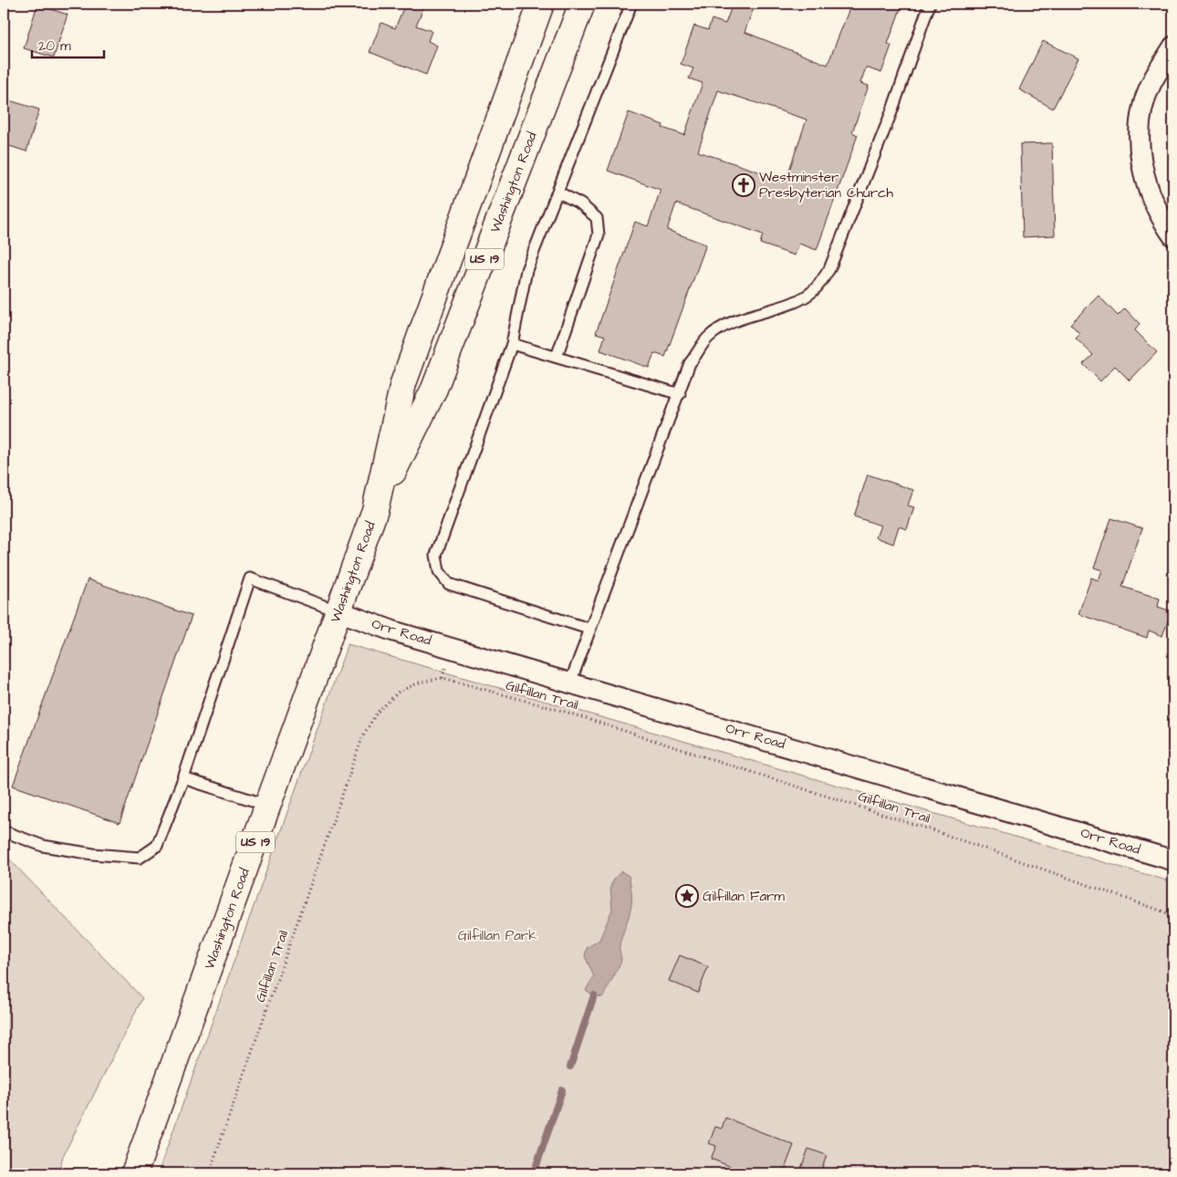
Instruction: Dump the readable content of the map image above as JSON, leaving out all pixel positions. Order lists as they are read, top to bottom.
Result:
{
  "streets": {
    "main road": ["Washington Road", "US 19"],
    "street": ["Orr Road"],
    "path": ["Gilfillan Trail"]
  },
  "crossings": [
    ["Washington Road", "Orr Road"]
  ],
  "parks": ["Gilfillan Park"],
  "places": {
    "church": ["Westminster Presbyterian Church"],
    "place": ["Gilfillan Farm"]
  },
  "scale_bar": "20 m"
}
